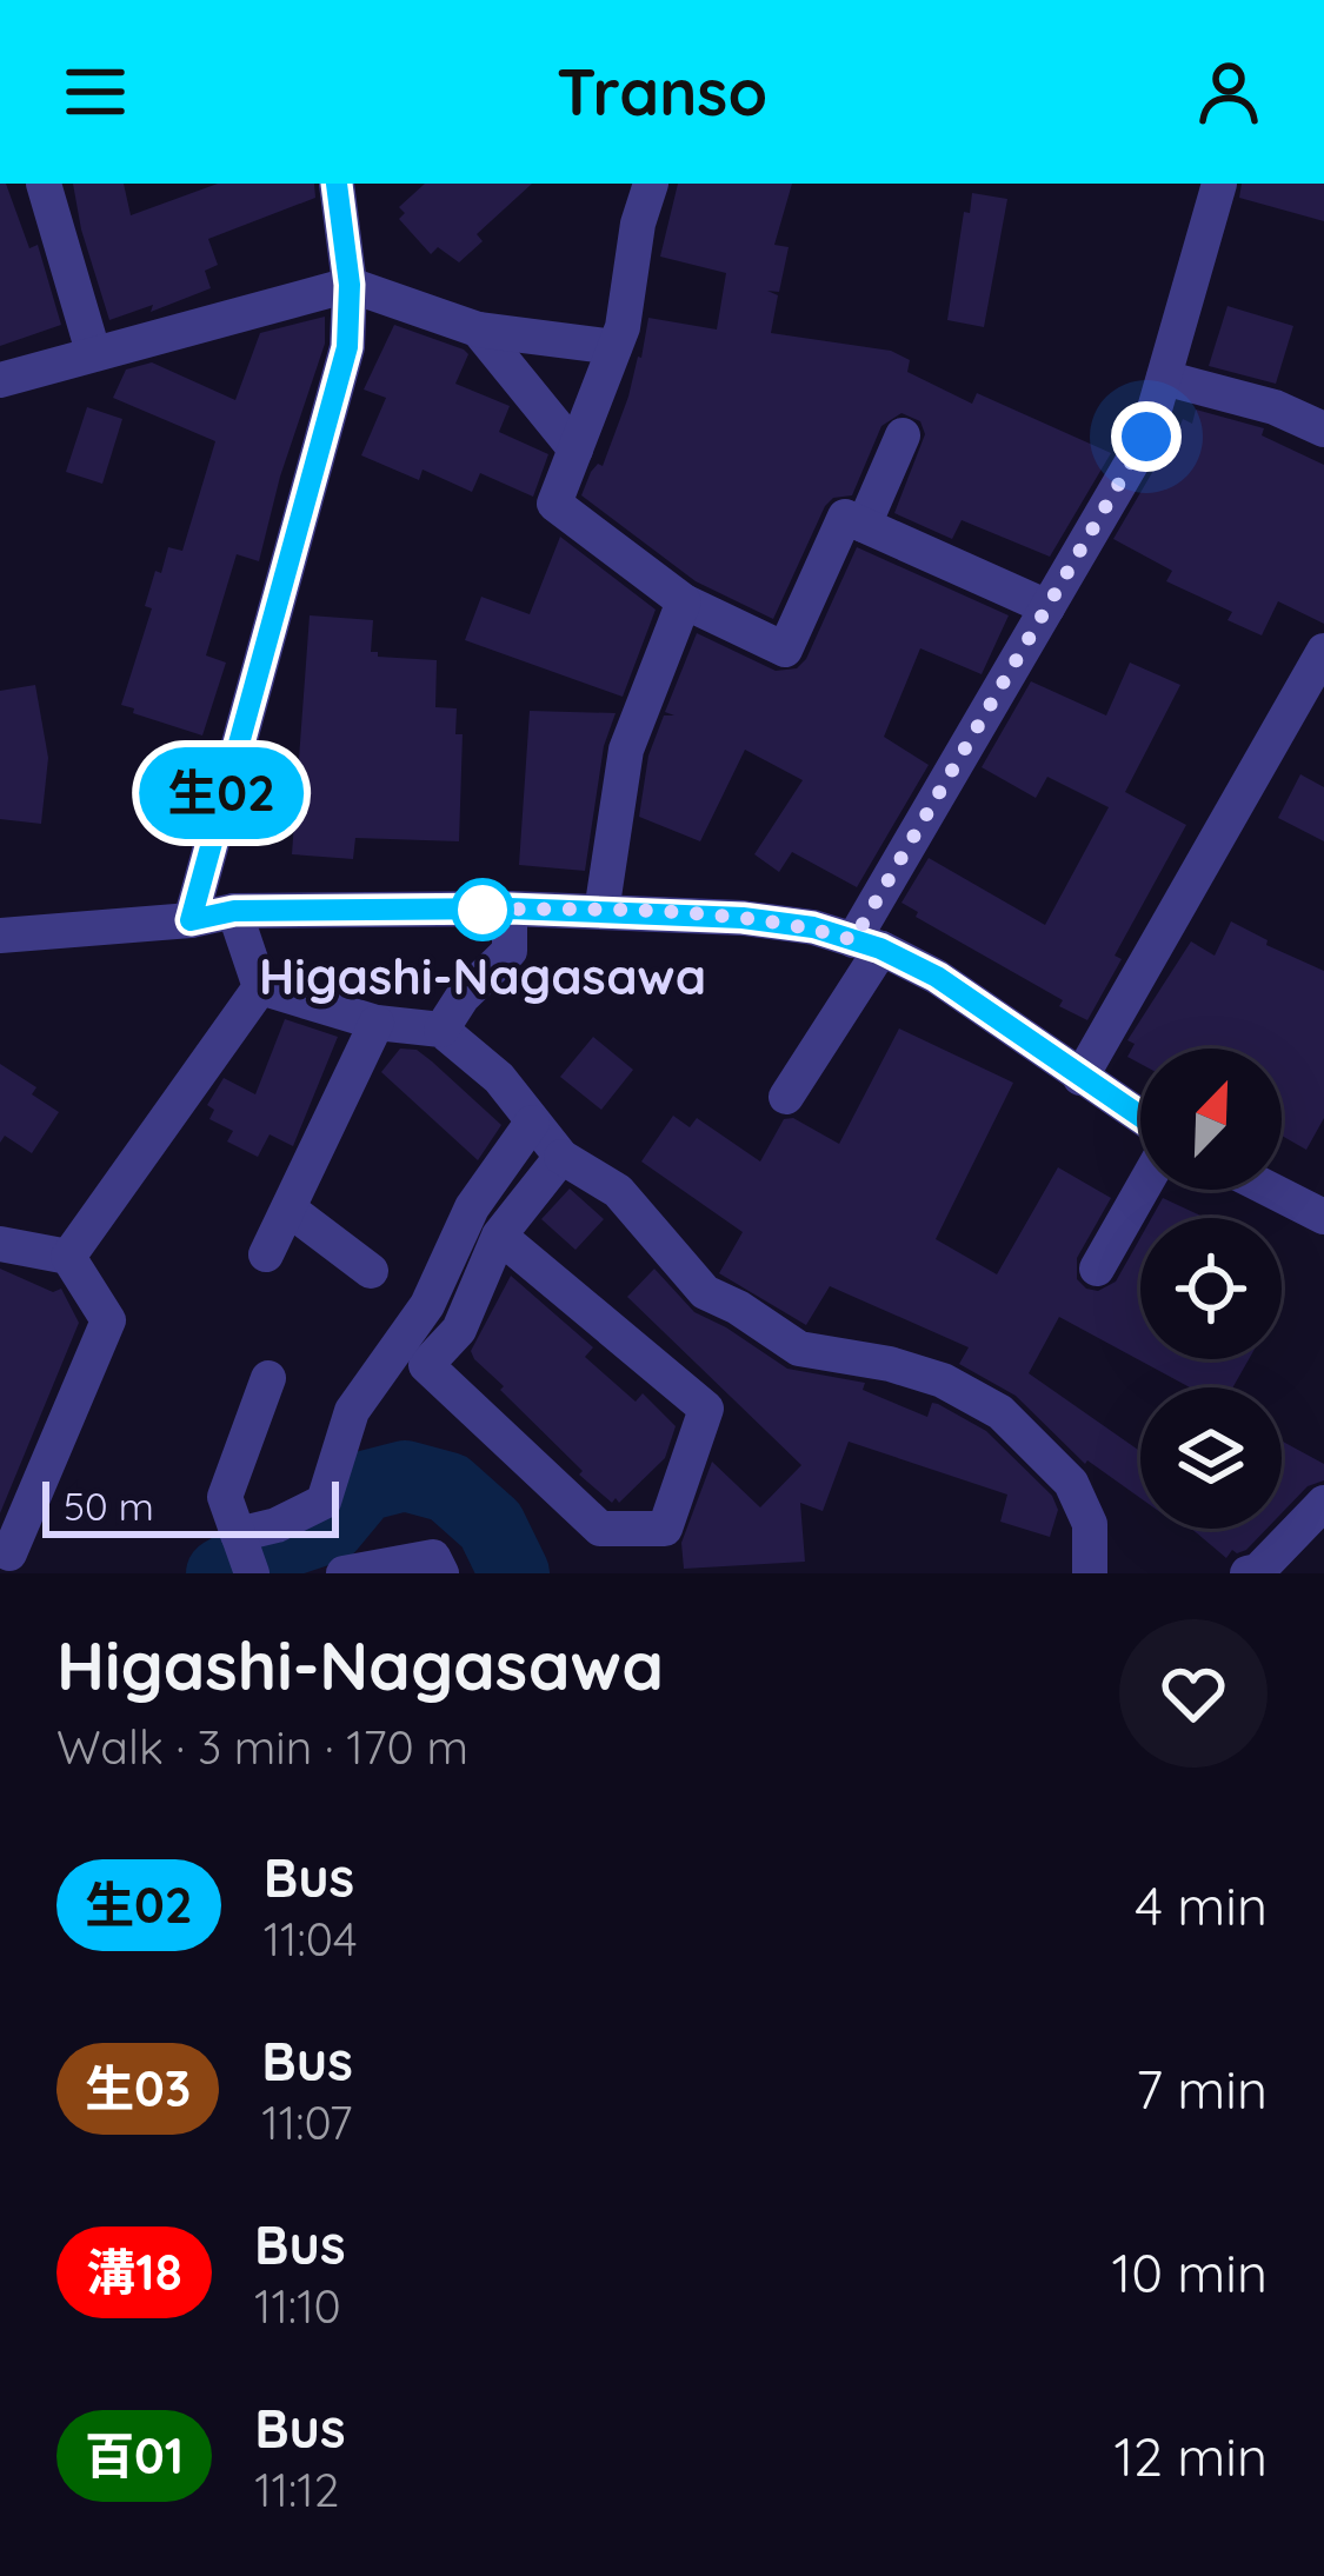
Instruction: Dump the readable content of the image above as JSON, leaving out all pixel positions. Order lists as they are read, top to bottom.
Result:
{
  "places": ["Higashi-Nagasawa"],
  "lines": ["bus line 生02"],
  "scale_bar": "50 m",
  "north": "top right",
  "page": {
    "header": "Transo",
    "on_map": "生02",
    "scale": "50 m",
    "heading": ["Higashi-Nagasawa", "Walk · 3 min · 170 m"],
    "list": [
      {
        "mark": "生02",
        "name": "Bus",
        "note": "11:04",
        "value": "4 min"
      },
      {
        "mark": "生03",
        "name": "Bus",
        "note": "11:07",
        "value": "7 min"
      },
      {
        "mark": "溝18",
        "name": "Bus",
        "note": "11:10",
        "value": "10 min"
      },
      {
        "mark": "百01",
        "name": "Bus",
        "note": "11:12",
        "value": "12 min"
      }
    ]
  }
}
